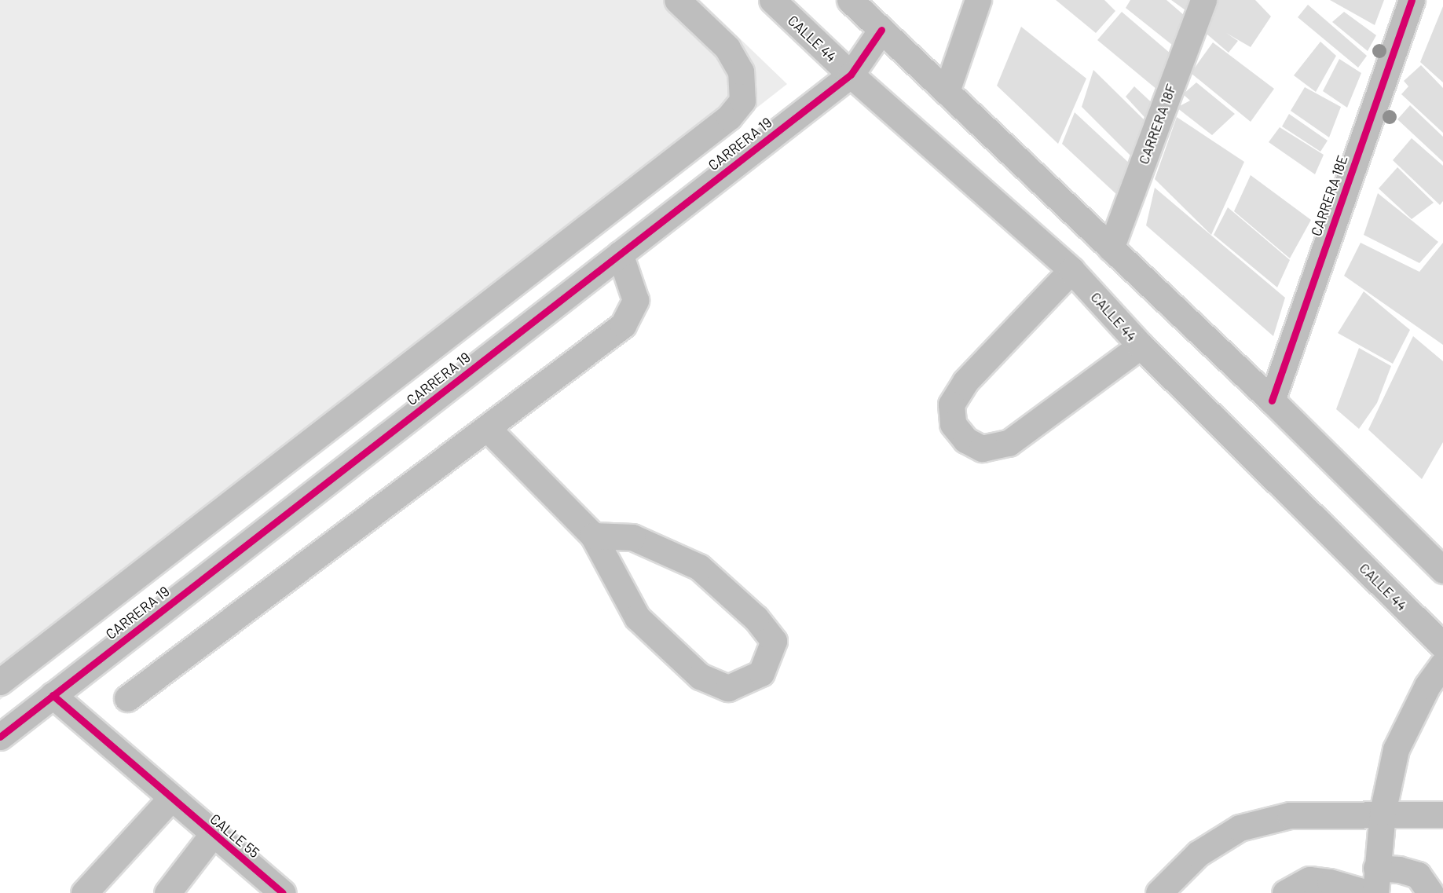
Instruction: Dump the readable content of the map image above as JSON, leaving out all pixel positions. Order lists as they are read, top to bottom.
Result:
{
  "streets": {
    "street": [
      "CALLE 44",
      "CARRERA 18F",
      "CARRERA 19",
      "CARRERA 18E",
      "CALLE 55"
    ]
  },
  "crossings": [
    ["CALLE 44", "CARRERA 19"],
    ["CARRERA 19", "CALLE 55"]
  ]
}
